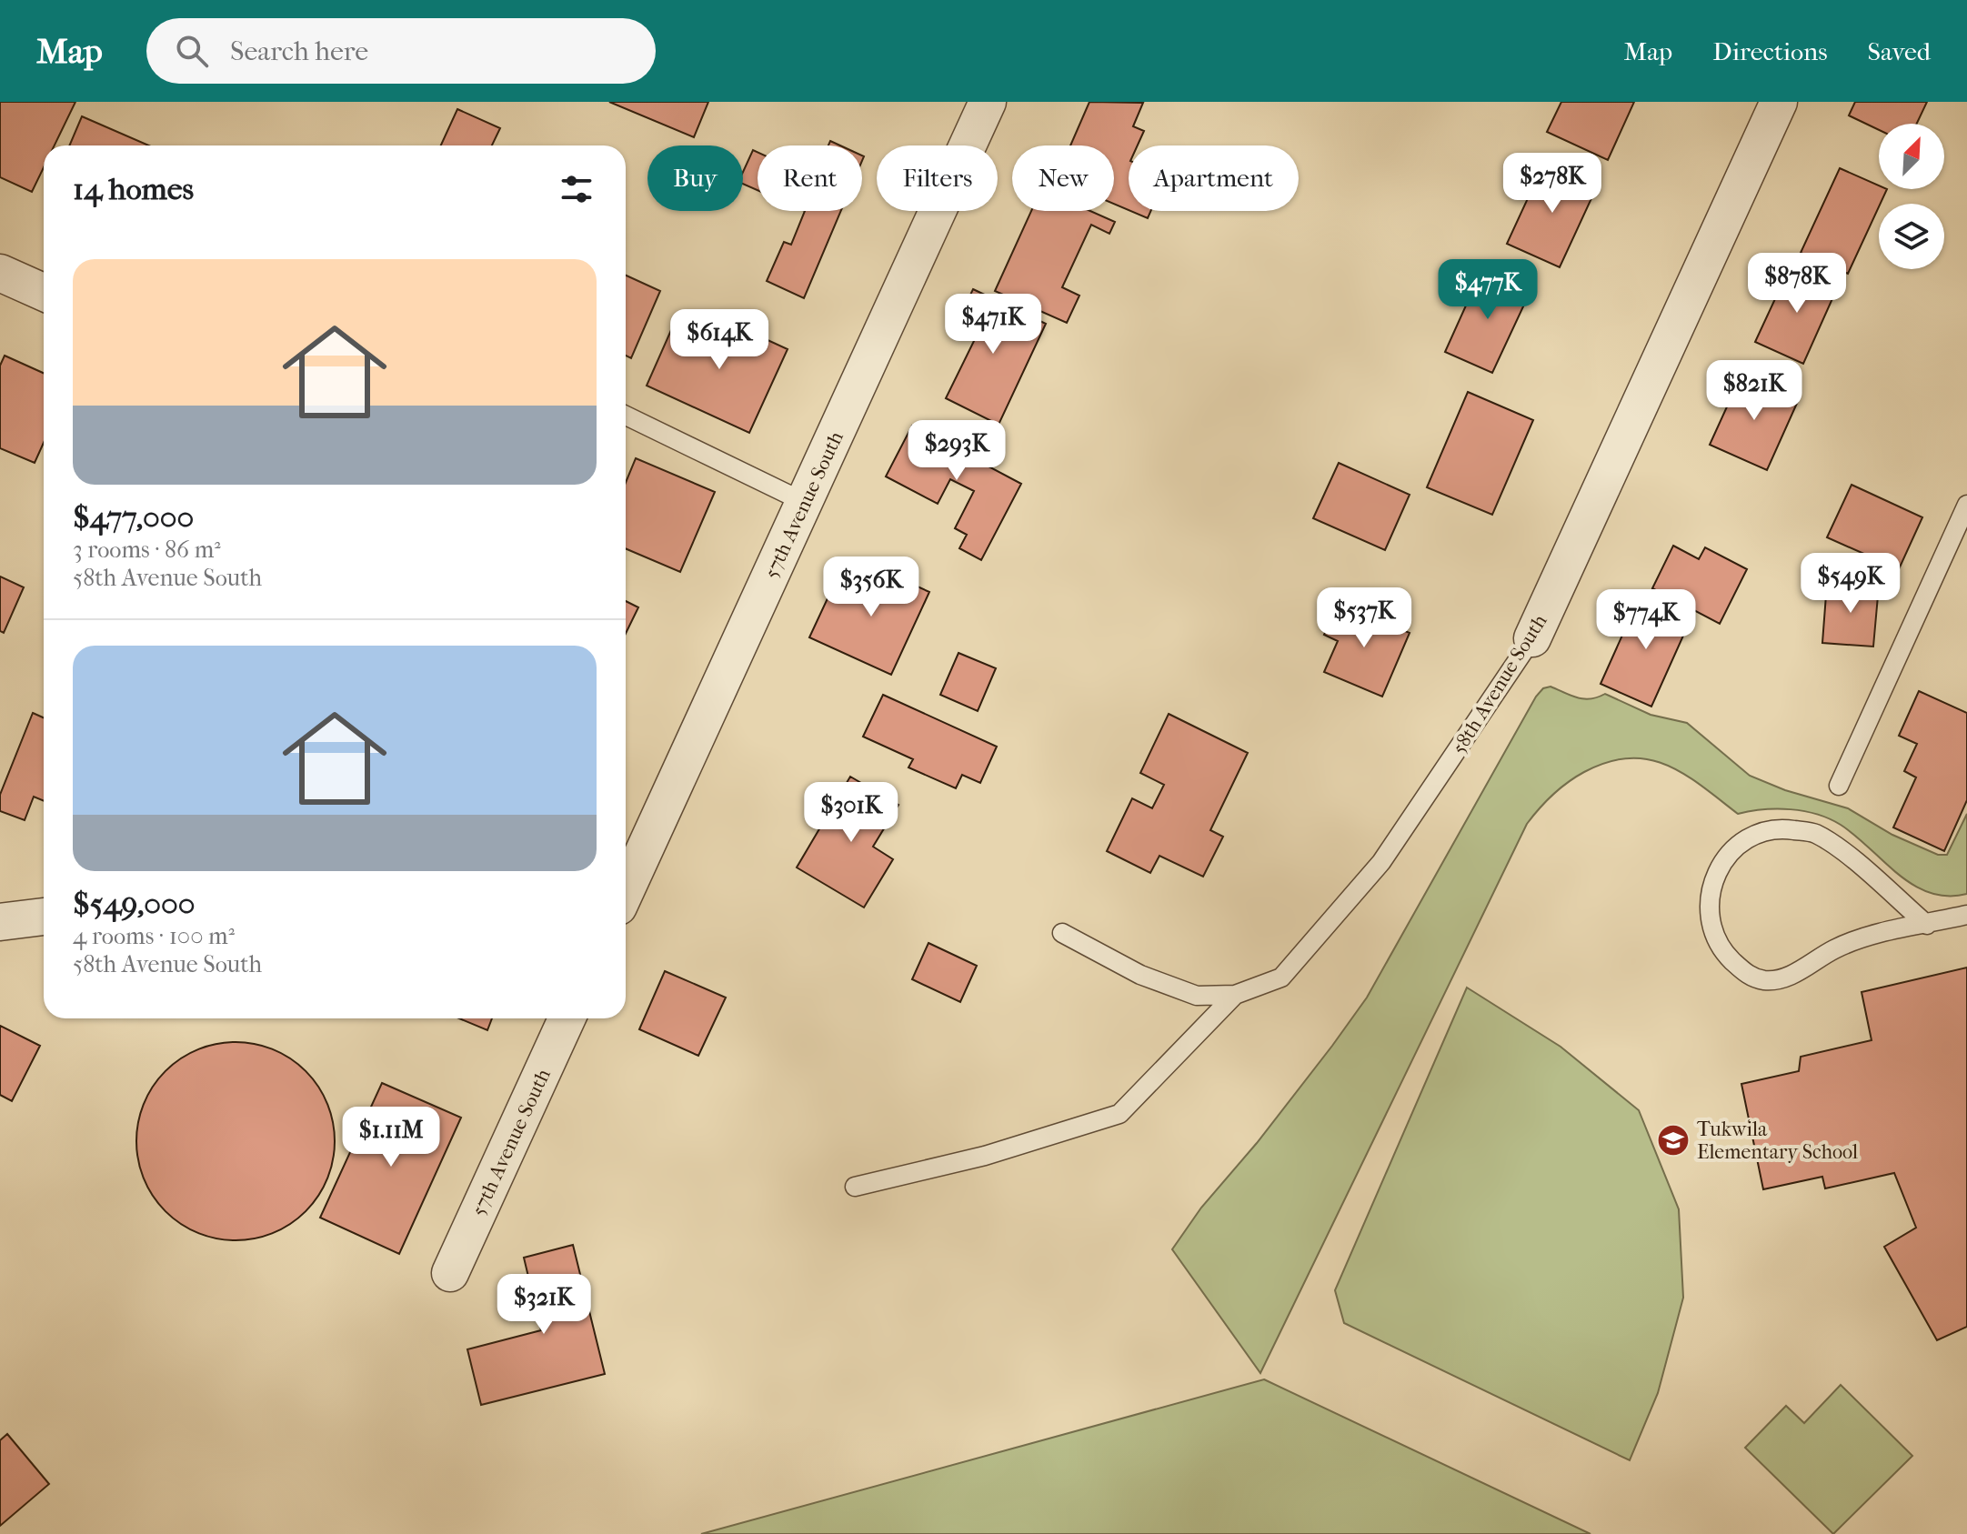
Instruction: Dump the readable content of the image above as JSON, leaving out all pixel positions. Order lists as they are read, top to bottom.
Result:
{
  "streets": {
    "street": ["57th Avenue South", "58th Avenue South"]
  },
  "places": {
    "school or university": ["Tukwila Elementary School"]
  },
  "north": "top right",
  "page": {
    "header": "Map",
    "search": "Search here",
    "nav": ["Map", "Directions", "Saved"],
    "chip": [
      "Buy",
      "Rent",
      "Filters",
      "New",
      "Apartment"
    ],
    "heading": "14 homes",
    "price": [
      "$278K",
      "$878K",
      "$477K",
      "$471K",
      "$614K",
      "$821K",
      "$293K",
      "$549K",
      "$356K",
      "$537K",
      "$774K",
      "$301K",
      "$1.11M",
      "$321K"
    ],
    "list": [
      {
        "name": "$477,000",
        "note": "3 rooms · 86 m² · 58th Avenue South"
      },
      {
        "name": "$549,000",
        "note": "4 rooms · 100 m² · 58th Avenue South"
      }
    ]
  }
}
